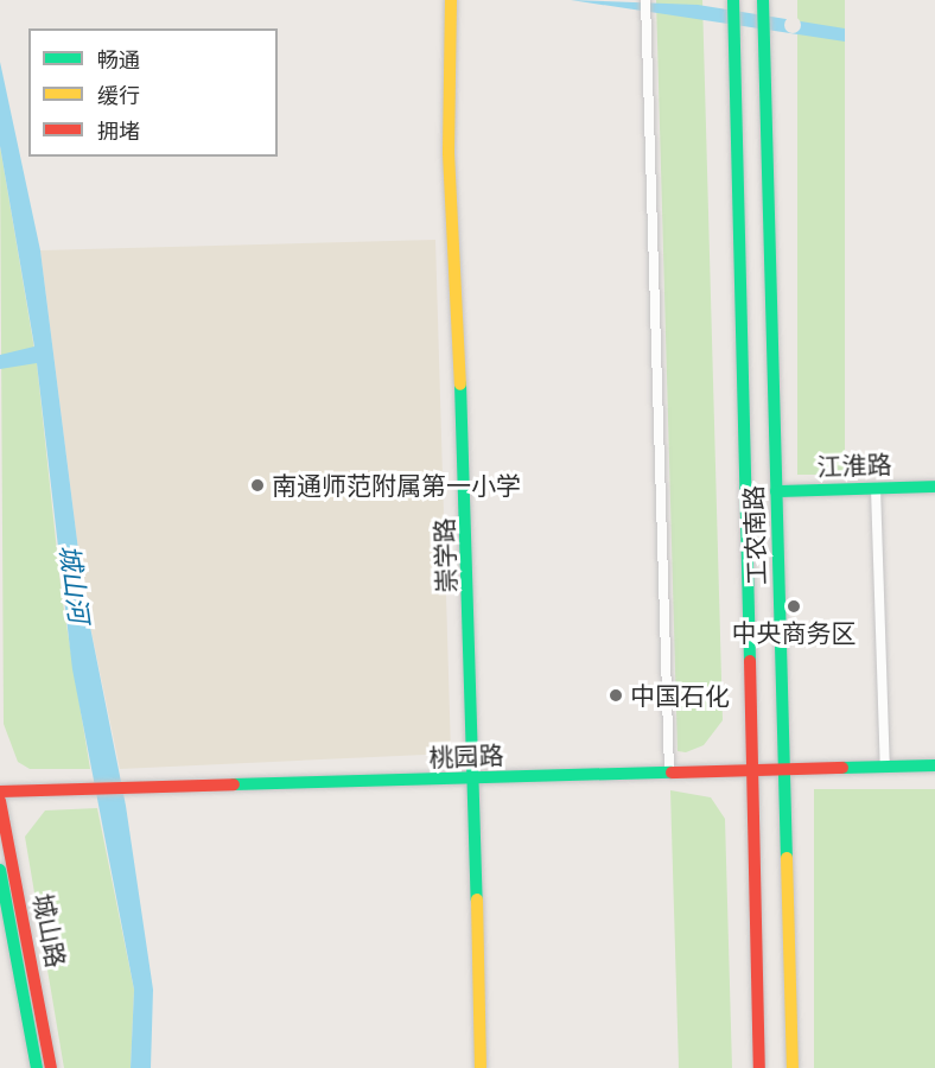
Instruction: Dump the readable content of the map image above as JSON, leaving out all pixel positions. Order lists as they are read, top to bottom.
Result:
{
  "streets": {
    "main road": [
      "江淮路",
      "工农南路",
      "崇学路",
      "桃园路",
      "城山路"
    ]
  },
  "crossings": [
    ["江淮路", "工农南路"],
    ["工农南路", "桃园路"],
    ["崇学路", "桃园路"]
  ],
  "water": ["城山河"],
  "places": ["南通师范附属第一小学", "中央商务区", "中国石化"],
  "legend": ["畅通", "缓行", "拥堵"]
}
